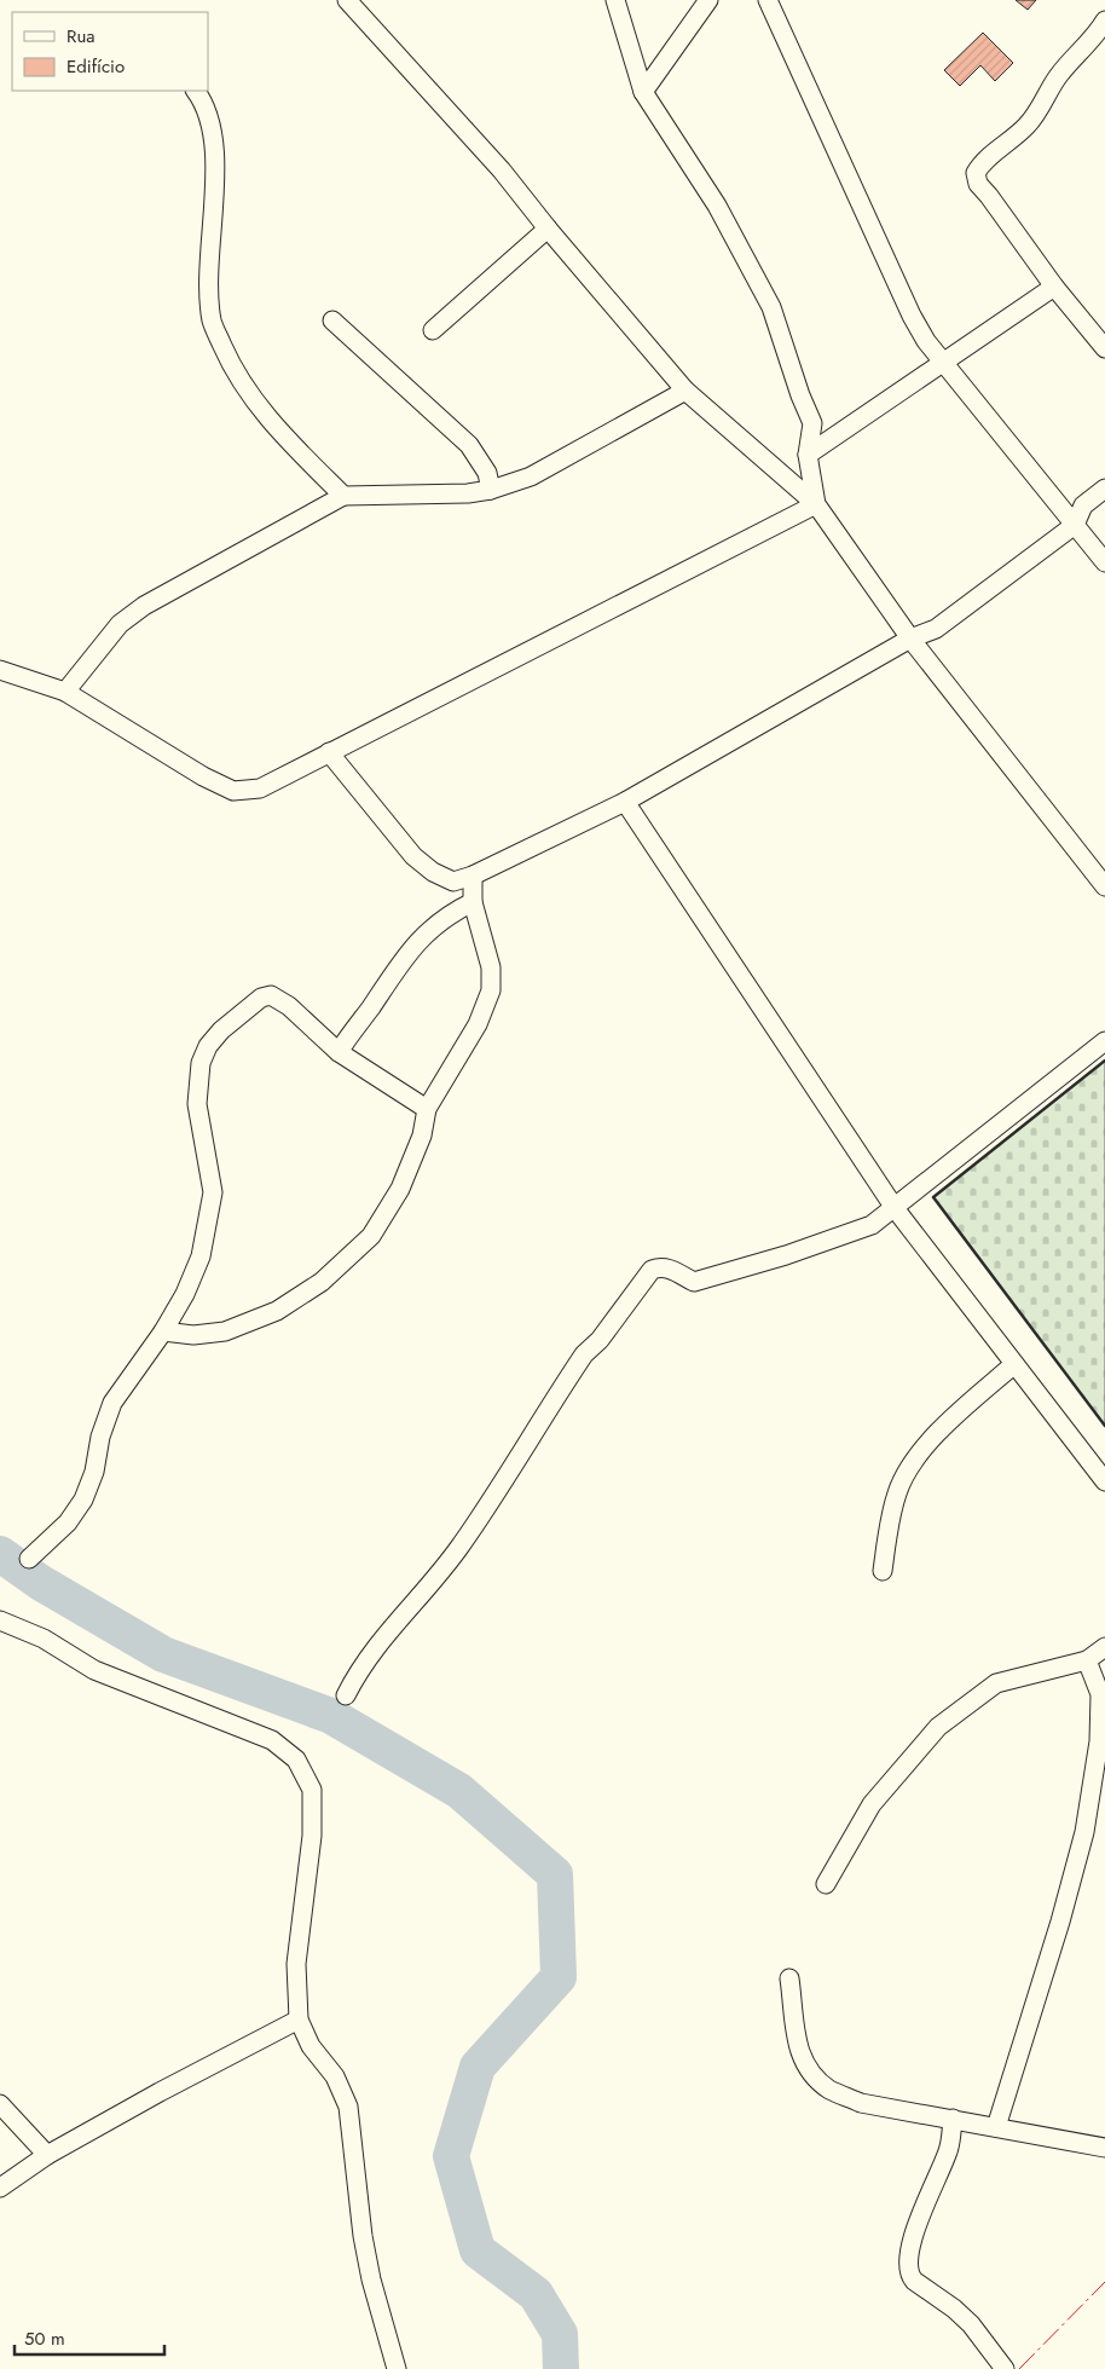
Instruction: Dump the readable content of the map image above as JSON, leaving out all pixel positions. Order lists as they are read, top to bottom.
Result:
{
  "legend": ["Rua", "Edifício"],
  "scale_bar": "50 m"
}
